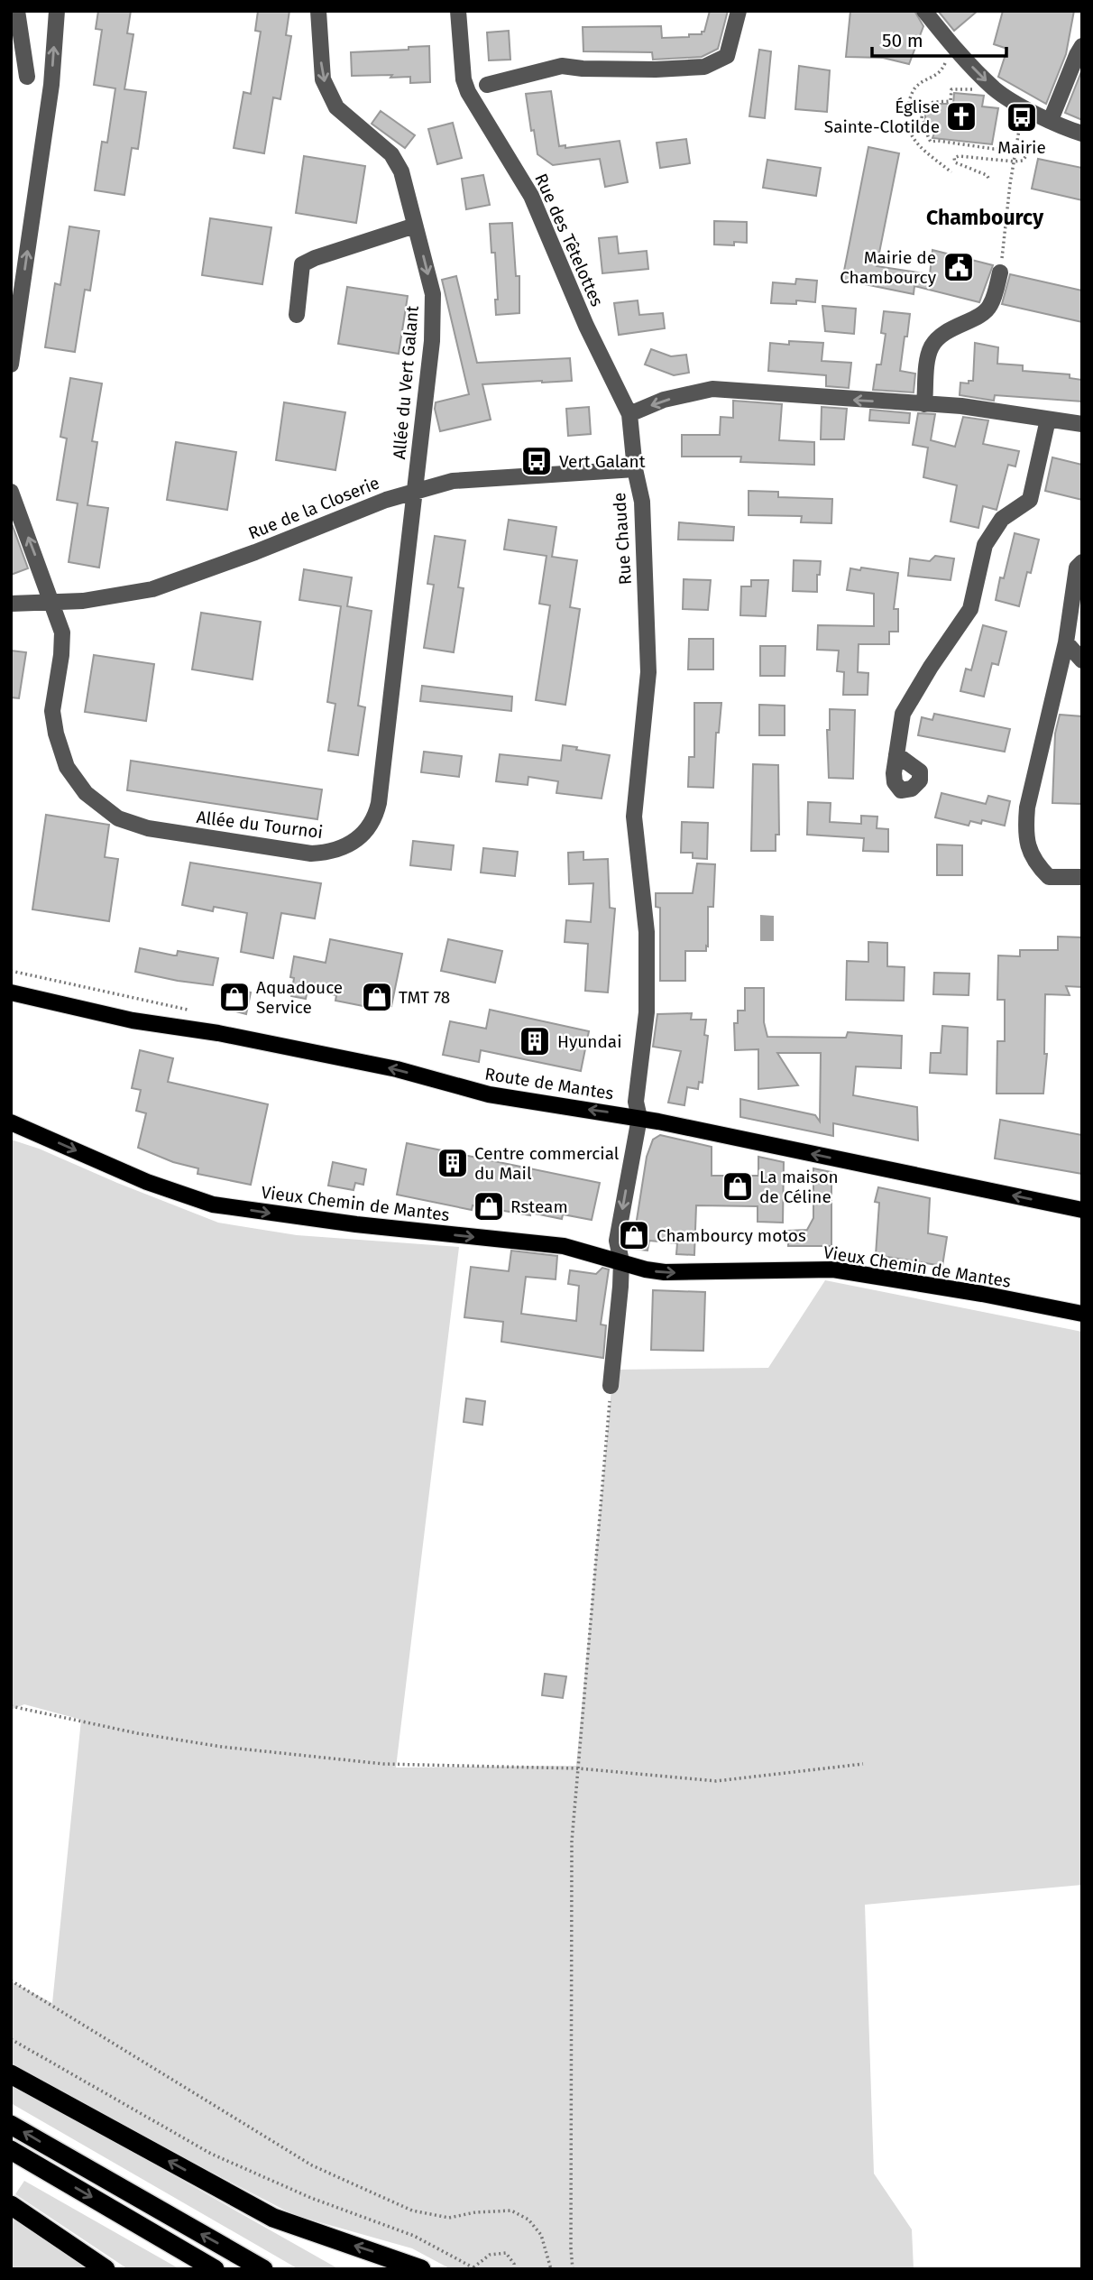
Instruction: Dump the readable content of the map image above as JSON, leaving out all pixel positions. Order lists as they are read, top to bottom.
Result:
{
  "streets": {
    "main road": ["Route de Mantes", "Vieux Chemin de Mantes"],
    "street": [
      "Rue des Têtelottes",
      "Allée du Vert Galant",
      "Rue de la Closerie",
      "Rue Chaude",
      "Allée du Tournoi"
    ]
  },
  "crossings": [
    ["Rue des Têtelottes", "Rue Chaude"],
    ["Allée du Vert Galant", "Rue de la Closerie"],
    ["Allée du Vert Galant", "Allée du Tournoi"],
    ["Rue de la Closerie", "Rue Chaude"],
    ["Rue de la Closerie", "Allée du Tournoi"],
    ["Rue Chaude", "Route de Mantes"],
    ["Rue Chaude", "Vieux Chemin de Mantes"]
  ],
  "one_way": ["Allée du Vert Galant", "Route de Mantes", "Vieux Chemin de Mantes"],
  "districts": ["Chambourcy"],
  "places": {
    "church": ["Église Sainte-Clotilde"],
    "bus stop": ["Mairie", "Vert Galant"],
    "public building": ["Mairie de Chambourcy"],
    "shop": [
      "Aquadouce Service",
      "TMT 78",
      "La maison de Céline",
      "Rsteam",
      "Chambourcy motos"
    ],
    "building": ["Hyundai", "Centre commercial du Mail"]
  },
  "scale_bar": "50 m"
}
